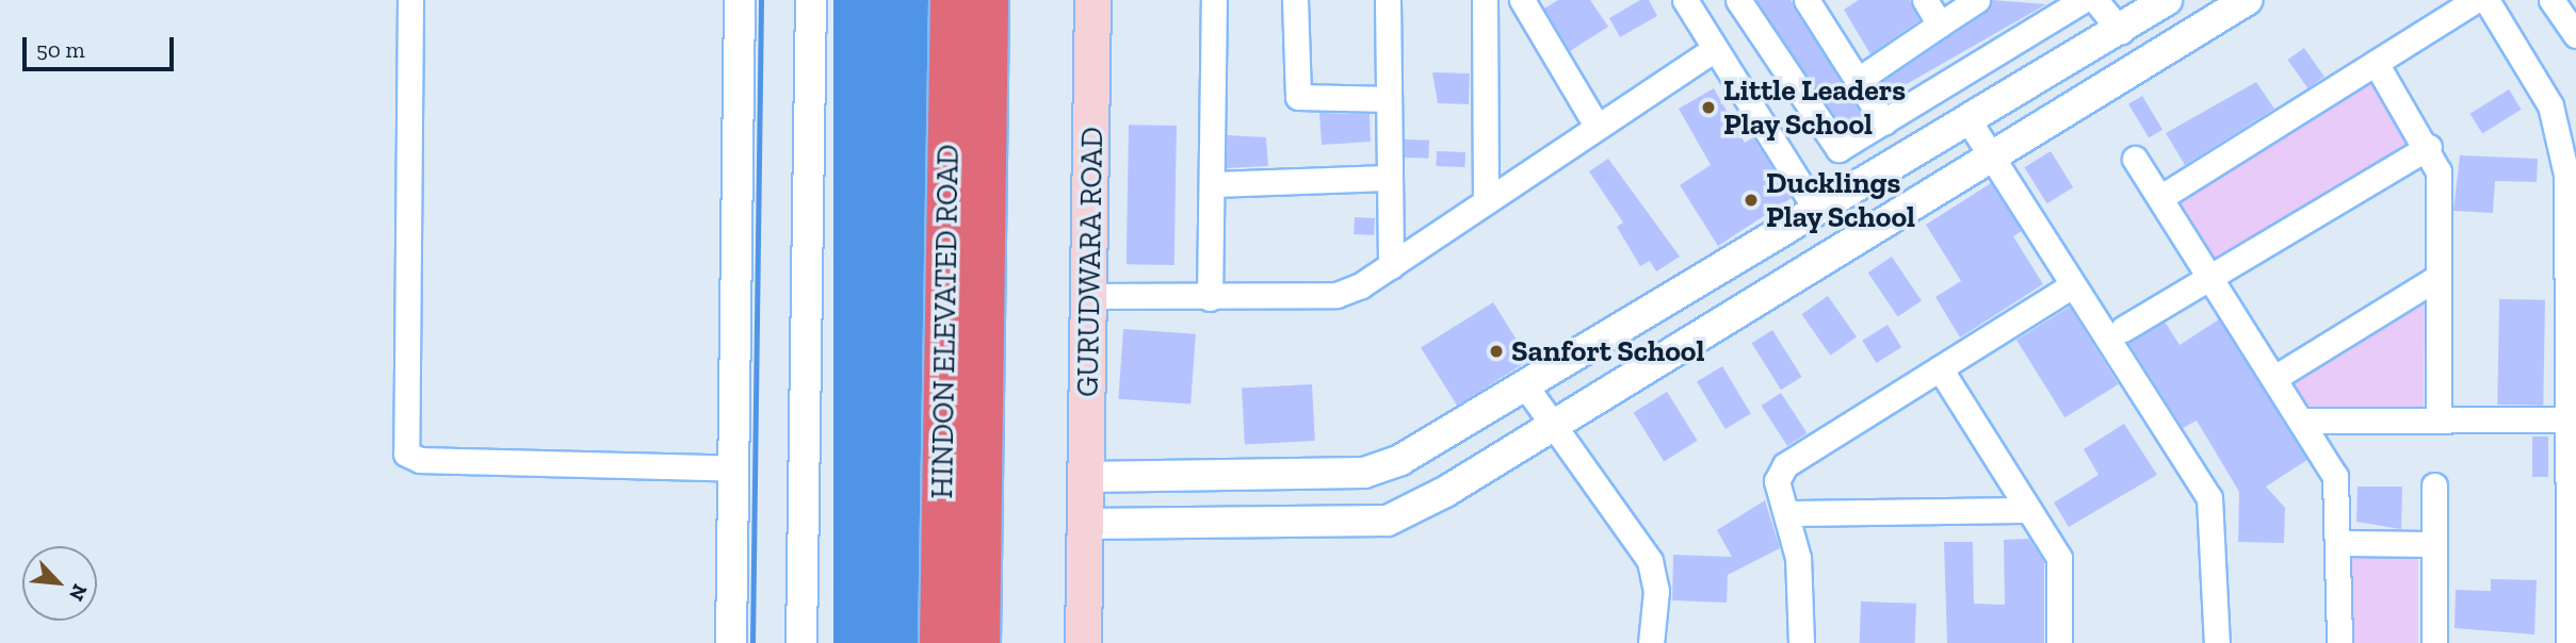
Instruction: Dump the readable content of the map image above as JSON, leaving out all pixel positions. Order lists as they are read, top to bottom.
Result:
{
  "streets": {
    "highway": ["HINDON ELEVATED ROAD"],
    "main road": ["GURUDWARA ROAD"]
  },
  "places": ["Little Leaders Play School", "Ducklings Play School", "Sanfort School"],
  "scale_bar": "50 m",
  "north": "bottom right"
}
